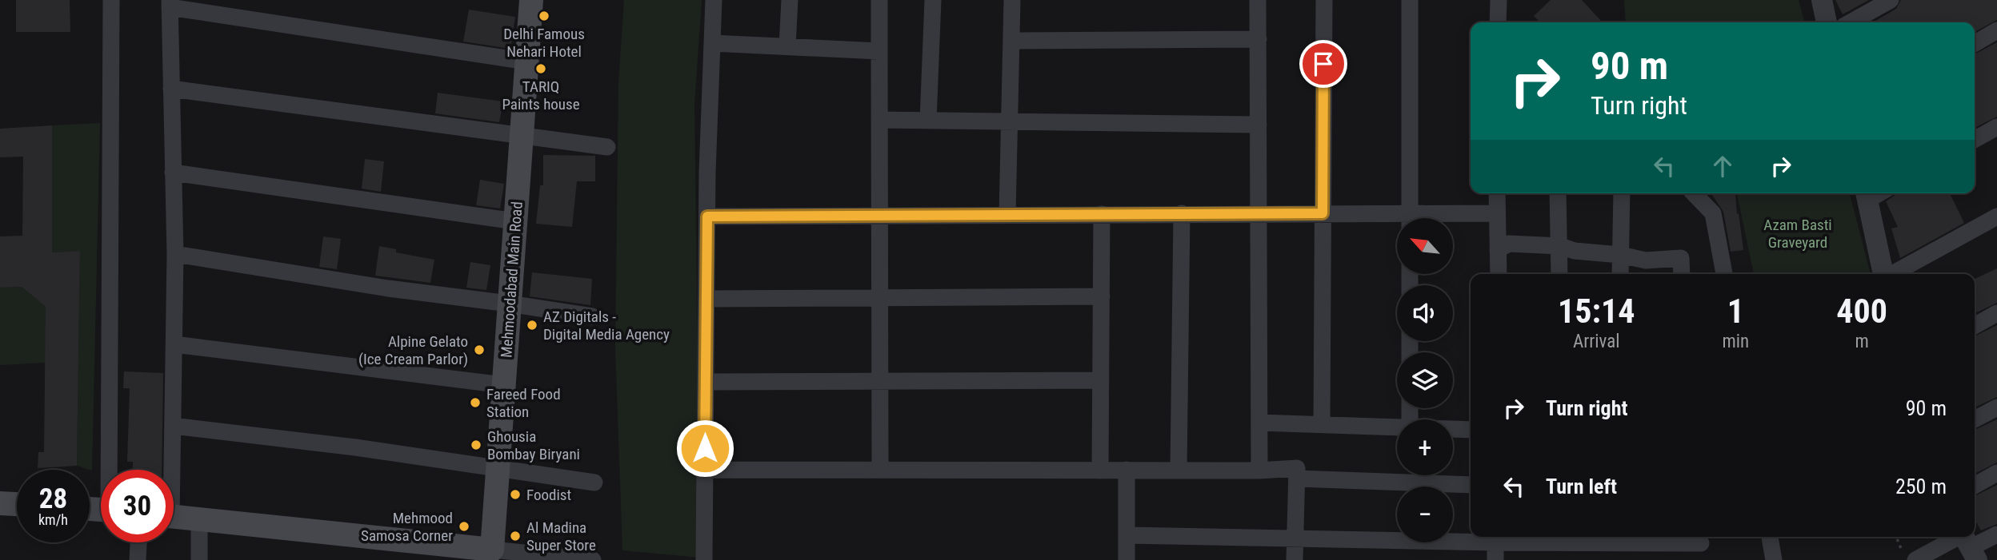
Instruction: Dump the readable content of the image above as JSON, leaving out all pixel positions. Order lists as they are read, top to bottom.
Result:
{
  "streets": {
    "main road": ["Mehmoodabad Main Road"]
  },
  "parks": ["Azam Basti Graveyard"],
  "places": [
    "Delhi Famous Nehari Hotel",
    "TARIQ Paints house",
    "AZ Digitals - Digital Media Agency",
    "Alpine Gelato (Ice Cream Parlor)",
    "Fareed Food Station",
    "Ghousia Bombay Biryani",
    "Foodist",
    "Mehmood Samosa Corner",
    "Al Madina Super Store"
  ],
  "north": "top left",
  "page": {
    "turn": ["90 m", "Turn right"],
    "map_buttons": ["+", "−"],
    "eta": [
      "15:14",
      "Arrival",
      "1",
      "min",
      "400",
      "m"
    ],
    "list": [
      {
        "name": "Turn right",
        "value": "90 m"
      },
      {
        "name": "Turn left",
        "value": "250 m"
      }
    ],
    "speed": "28 km/h",
    "limit": "30"
  }
}
